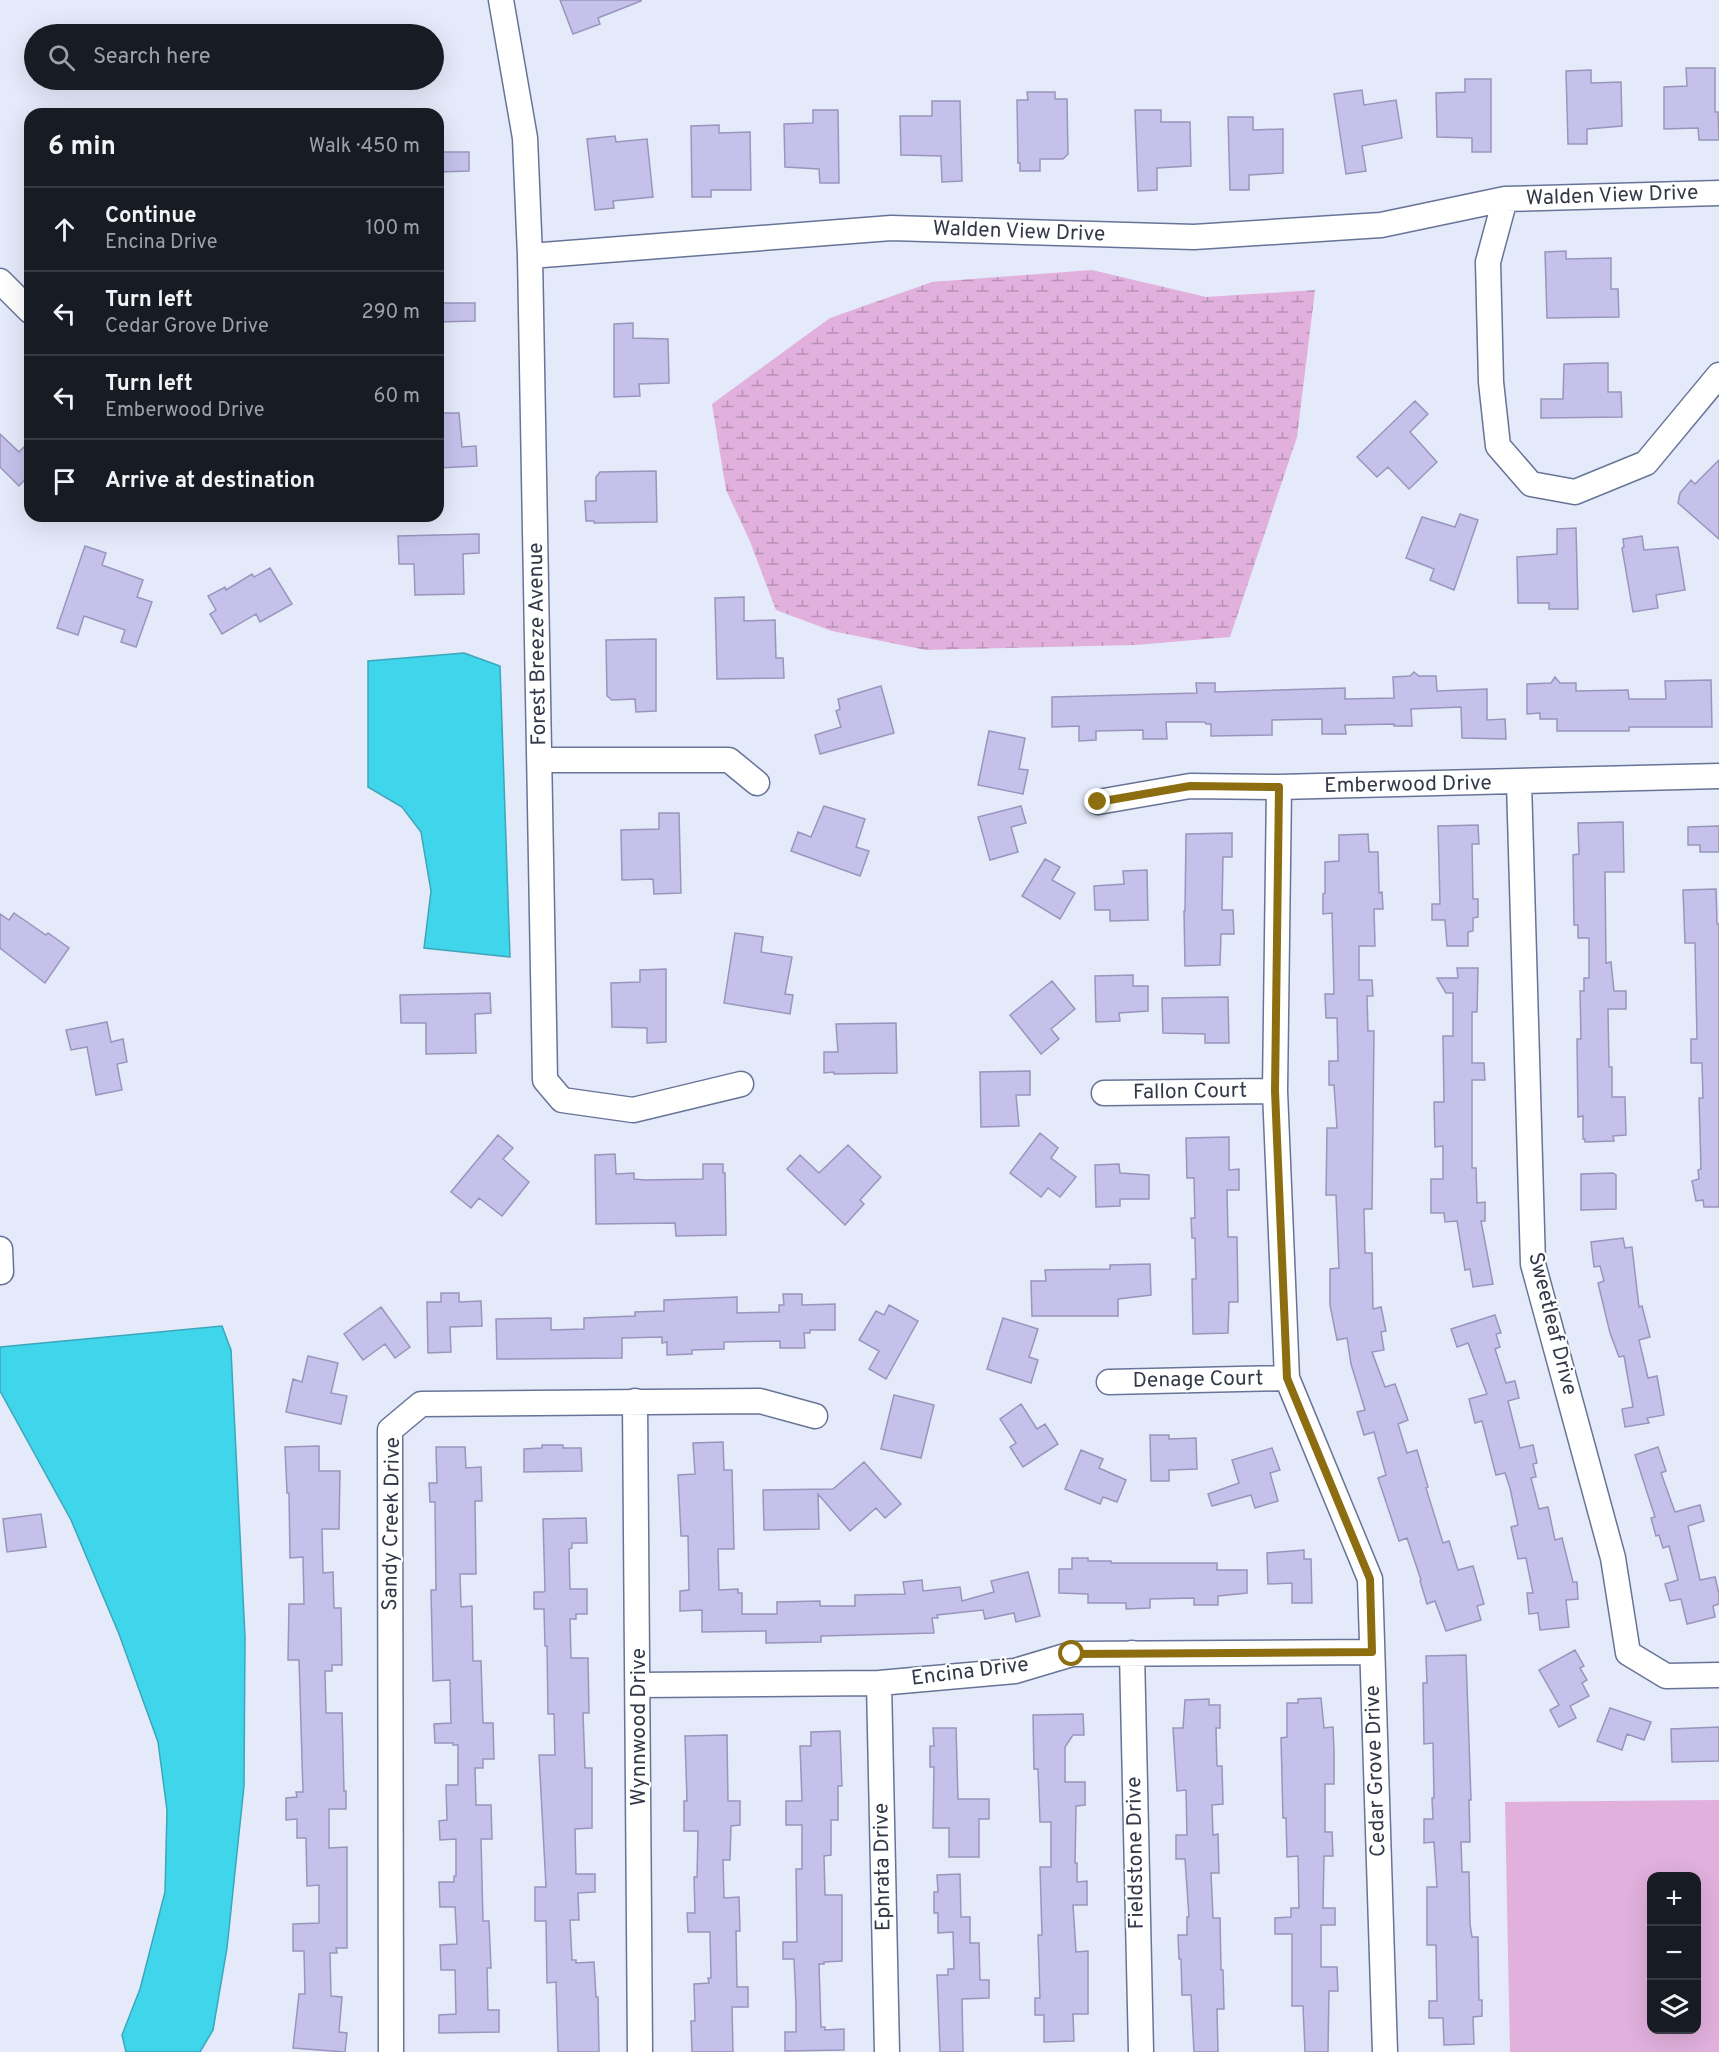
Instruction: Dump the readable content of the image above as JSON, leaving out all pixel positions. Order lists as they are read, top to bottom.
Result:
{
  "streets": {
    "street": [
      "Walden View Drive",
      "Forest Breeze Avenue",
      "Emberwood Drive",
      "Fallon Court",
      "Sweetleaf Drive",
      "Denage Court",
      "Sandy Creek Drive",
      "Encina Drive",
      "Wynnwood Drive",
      "Cedar Grove Drive",
      "Fieldstone Drive",
      "Ephrata Drive"
    ]
  },
  "crossings": [
    ["Walden View Drive", "Forest Breeze Avenue"],
    ["Emberwood Drive", "Sweetleaf Drive"],
    ["Emberwood Drive", "Cedar Grove Drive"],
    ["Fallon Court", "Cedar Grove Drive"],
    ["Denage Court", "Cedar Grove Drive"],
    ["Sandy Creek Drive", "Wynnwood Drive"],
    ["Encina Drive", "Wynnwood Drive"],
    ["Encina Drive", "Cedar Grove Drive"],
    ["Encina Drive", "Fieldstone Drive"],
    ["Encina Drive", "Ephrata Drive"]
  ],
  "page": {
    "search": "Search here",
    "heading": ["6 min", "Walk · 450 m"],
    "list": [
      ["Continue", "Encina Drive", "100 m"],
      ["Turn left", "Cedar Grove Drive", "290 m"],
      ["Turn left", "Emberwood Drive", "60 m"],
      "Arrive at destination"
    ],
    "map_buttons": ["+", "−"]
  }
}
